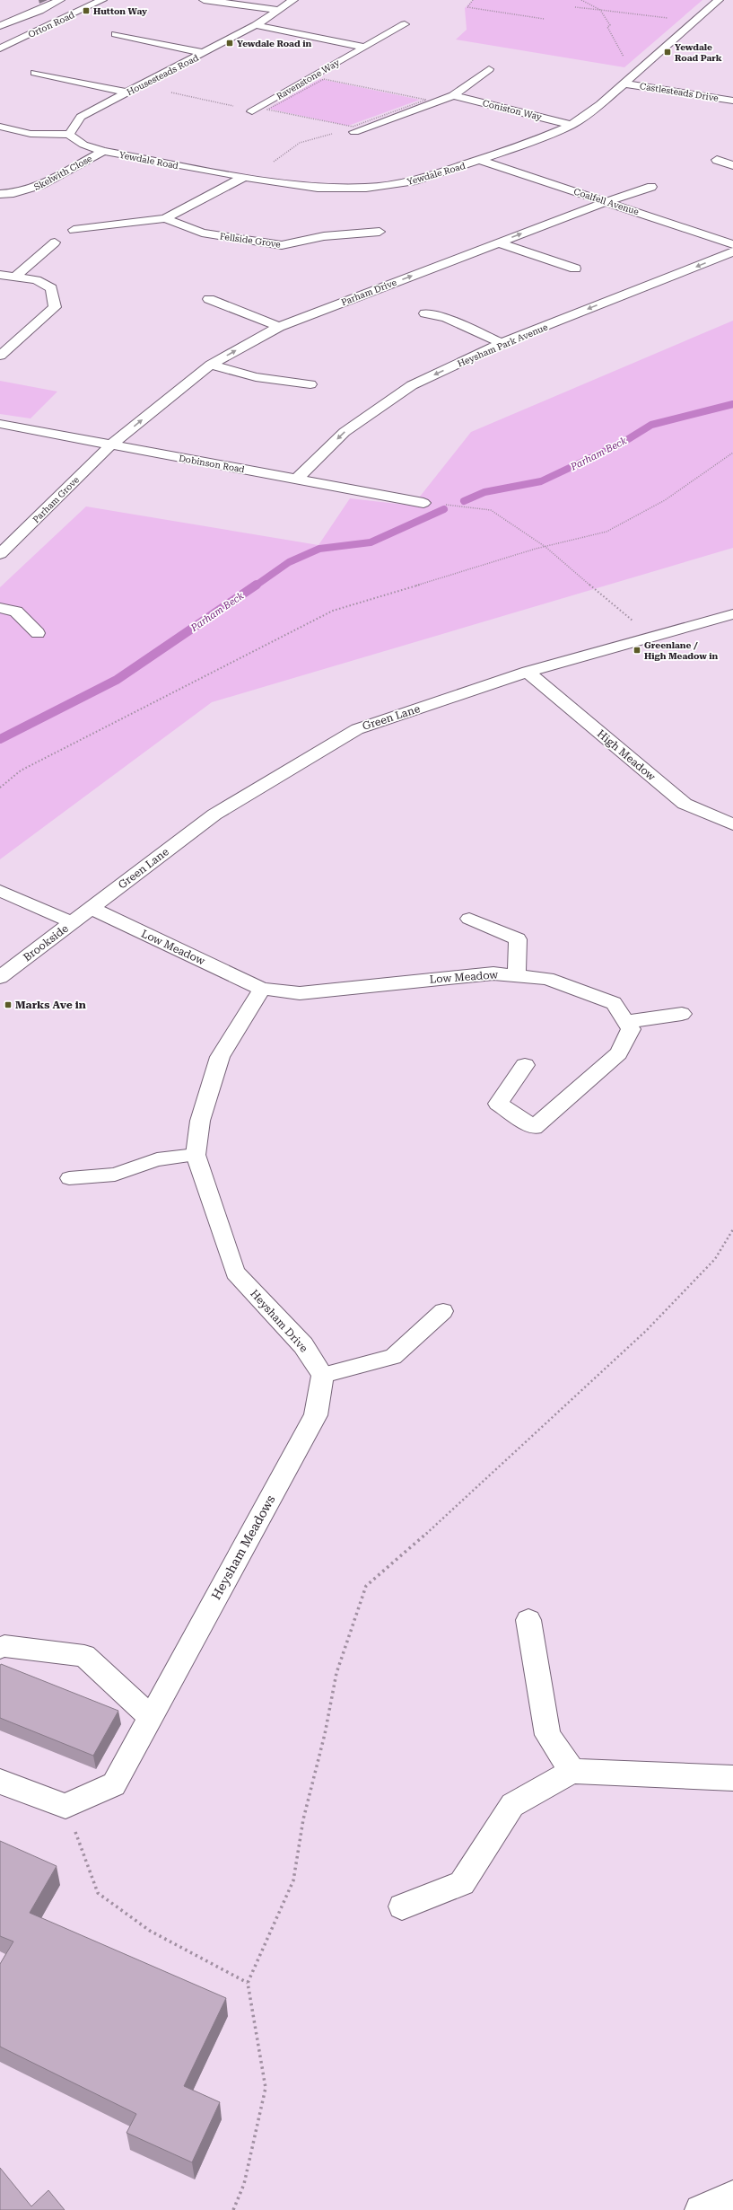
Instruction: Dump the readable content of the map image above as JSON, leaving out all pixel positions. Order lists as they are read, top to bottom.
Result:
{
  "streets": {
    "street": [
      "Orton Road",
      "Housesteads Road",
      "Ravenstone Way",
      "Castlesteads Drive",
      "Coniston Way",
      "Yewdale Road",
      "Skelwith Close",
      "Coalfell Avenue",
      "Fellside Grove",
      "Parham Drive",
      "Heysham Park Avenue",
      "Dobinson Road",
      "Parham Grove",
      "Green Lane",
      "High Meadow",
      "Brookside",
      "Low Meadow",
      "Heysham Drive",
      "Heysham Meadows"
    ]
  },
  "crossings": [
    ["Housesteads Road", "Ravenstone Way"],
    ["Castlesteads Drive", "Yewdale Road"],
    ["Coniston Way", "Yewdale Road"],
    ["Yewdale Road", "Skelwith Close"],
    ["Yewdale Road", "Coalfell Avenue"],
    ["Yewdale Road", "Fellside Grove"],
    ["Coalfell Avenue", "Parham Drive"],
    ["Parham Drive", "Dobinson Road"],
    ["Parham Drive", "Parham Grove"],
    ["Heysham Park Avenue", "Dobinson Road"],
    ["Dobinson Road", "Parham Grove"],
    ["Green Lane", "High Meadow"],
    ["Green Lane", "Brookside"],
    ["Green Lane", "Low Meadow"],
    ["Brookside", "Low Meadow"],
    ["Low Meadow", "Heysham Drive"],
    ["Heysham Drive", "Heysham Meadows"]
  ],
  "one_way": ["Parham Drive", "Heysham Park Avenue"],
  "water": ["Parham Beck"],
  "places": {
    "transit": [
      "Hutton Way",
      "Yewdale Road in",
      "Yewdale Road Park",
      "Greenlane / High Meadow in",
      "Marks Ave in"
    ]
  }
}
